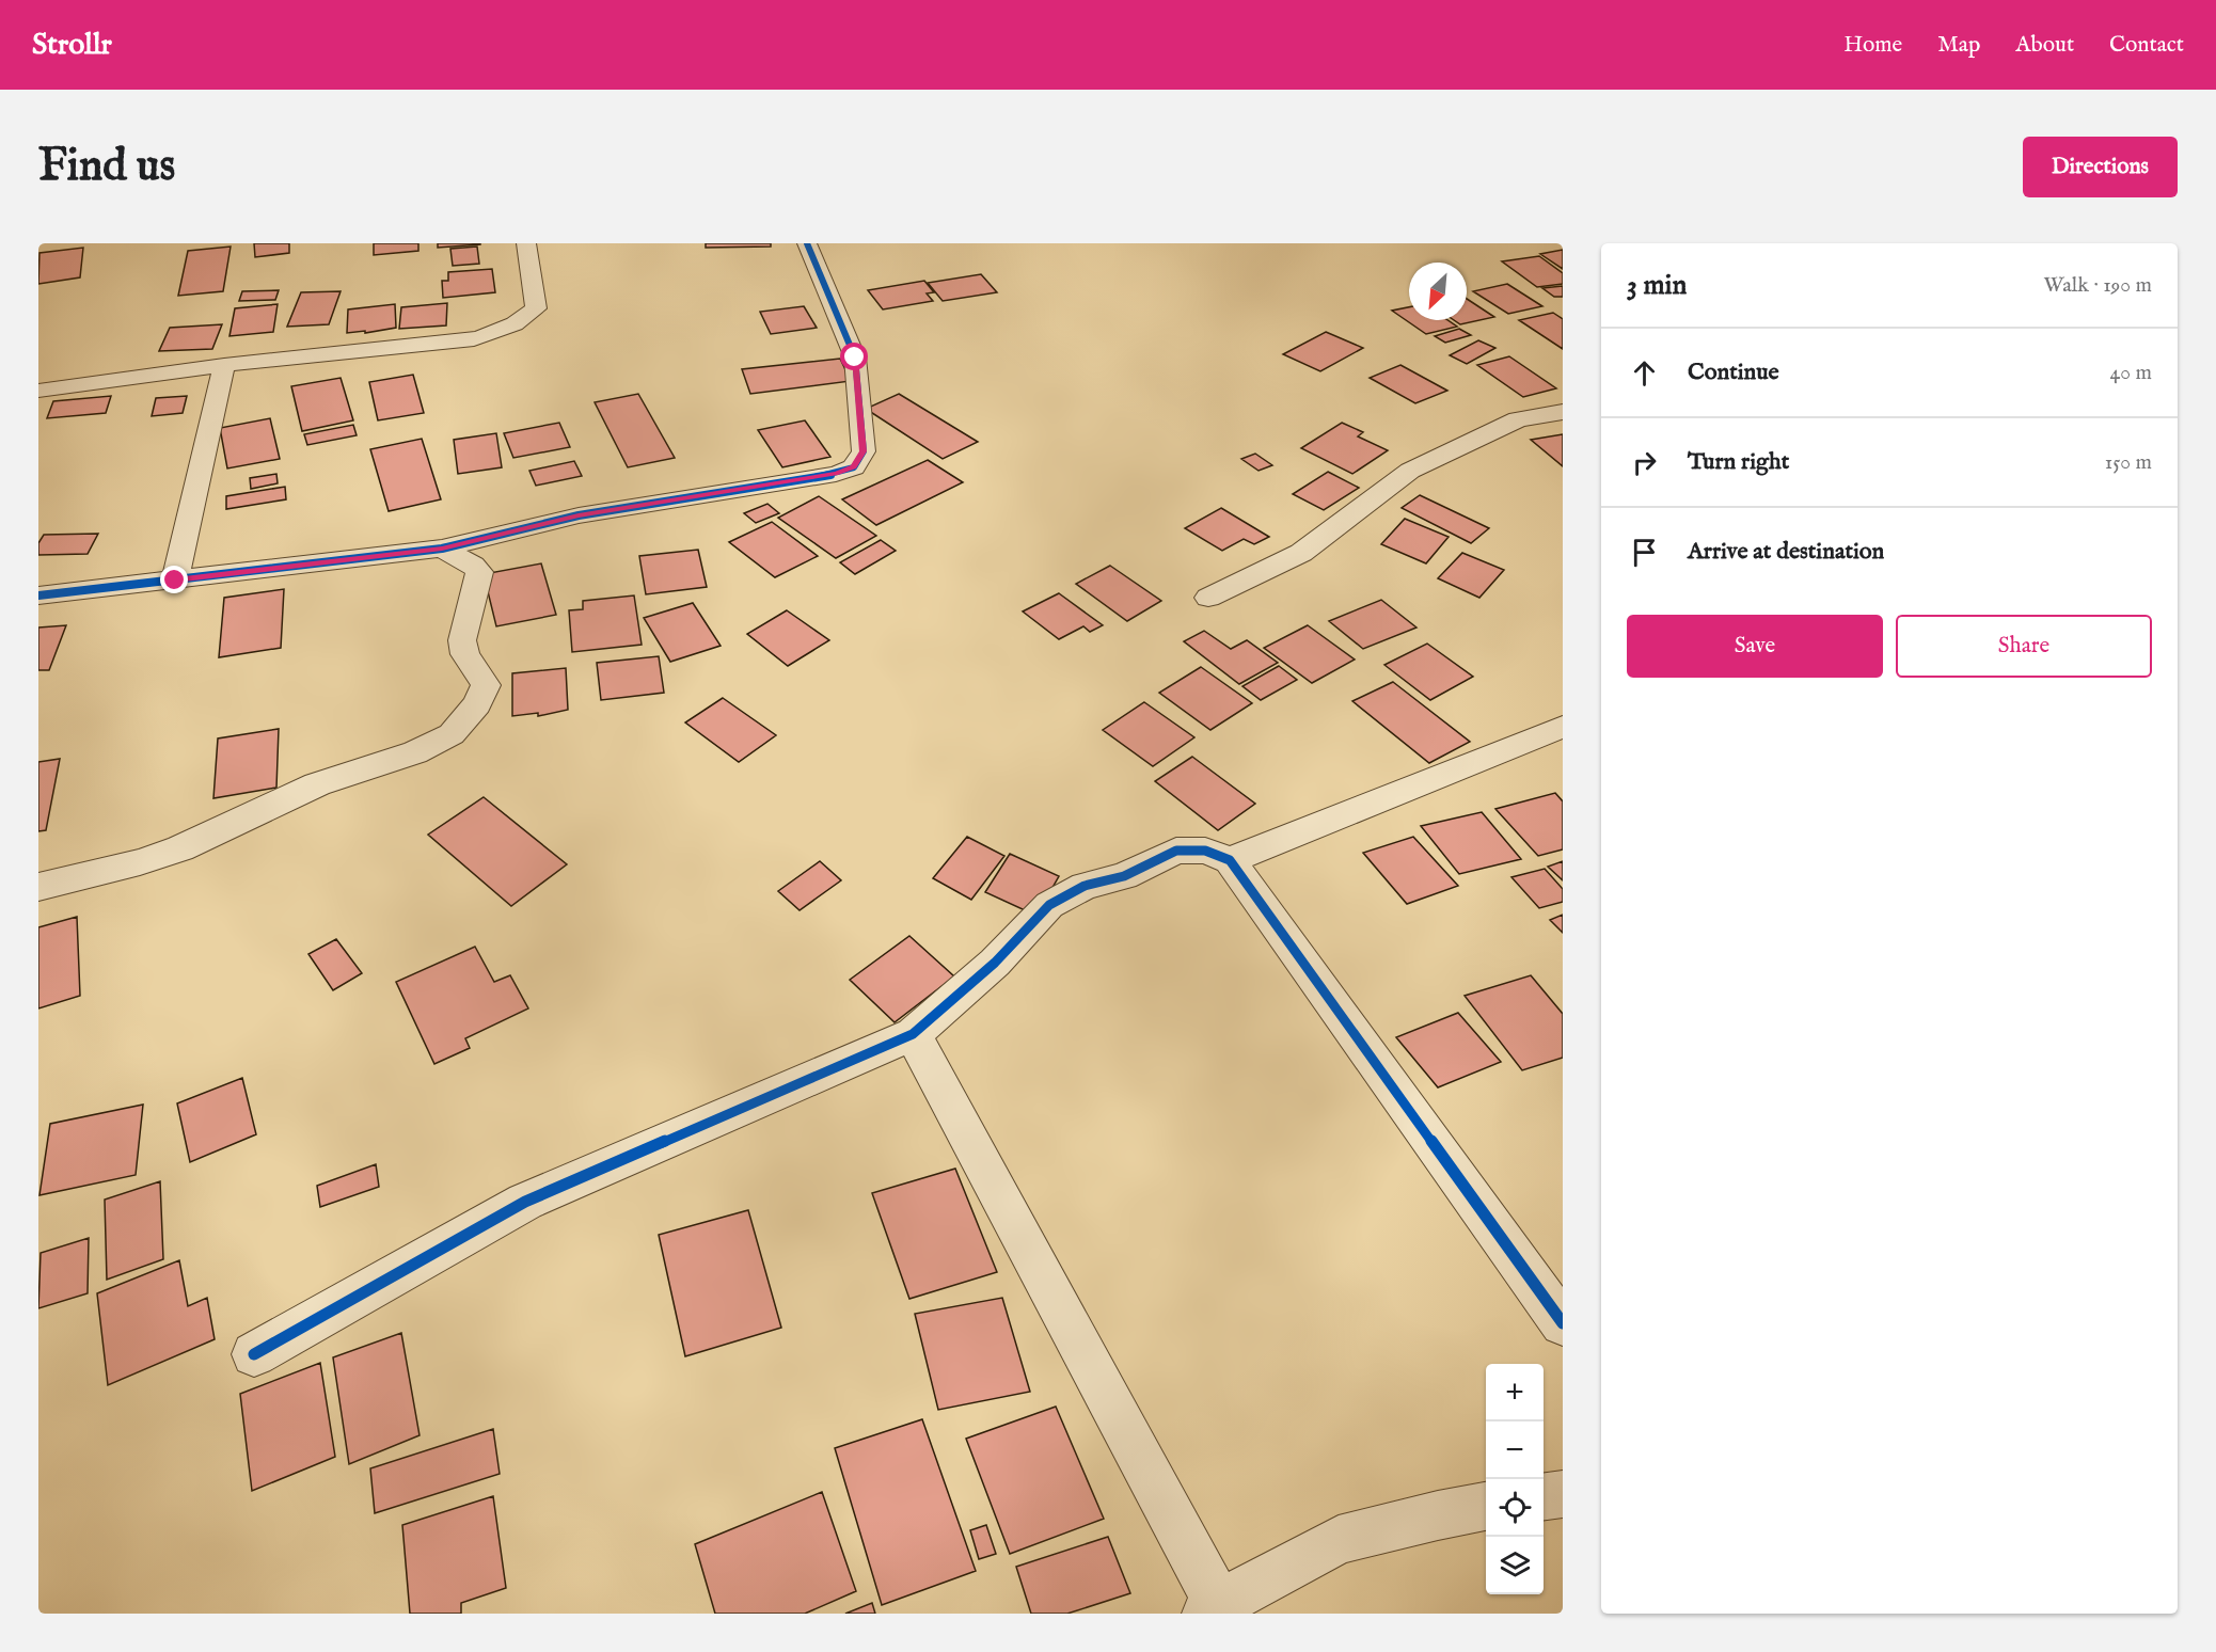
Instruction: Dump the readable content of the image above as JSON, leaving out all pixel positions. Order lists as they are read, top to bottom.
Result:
{
  "north": "bottom left",
  "page": {
    "header": "Strollr",
    "nav": [
      "Home",
      "Map",
      "About",
      "Contact"
    ],
    "buttons": [
      "Directions",
      ["Save", "Share"]
    ],
    "title": "Find us",
    "heading": ["3 min", "Walk · 190 m"],
    "list": [
      ["Continue", "40 m"],
      ["Turn right", "150 m"],
      "Arrive at destination"
    ],
    "map_buttons": ["+", "−"]
  }
}
